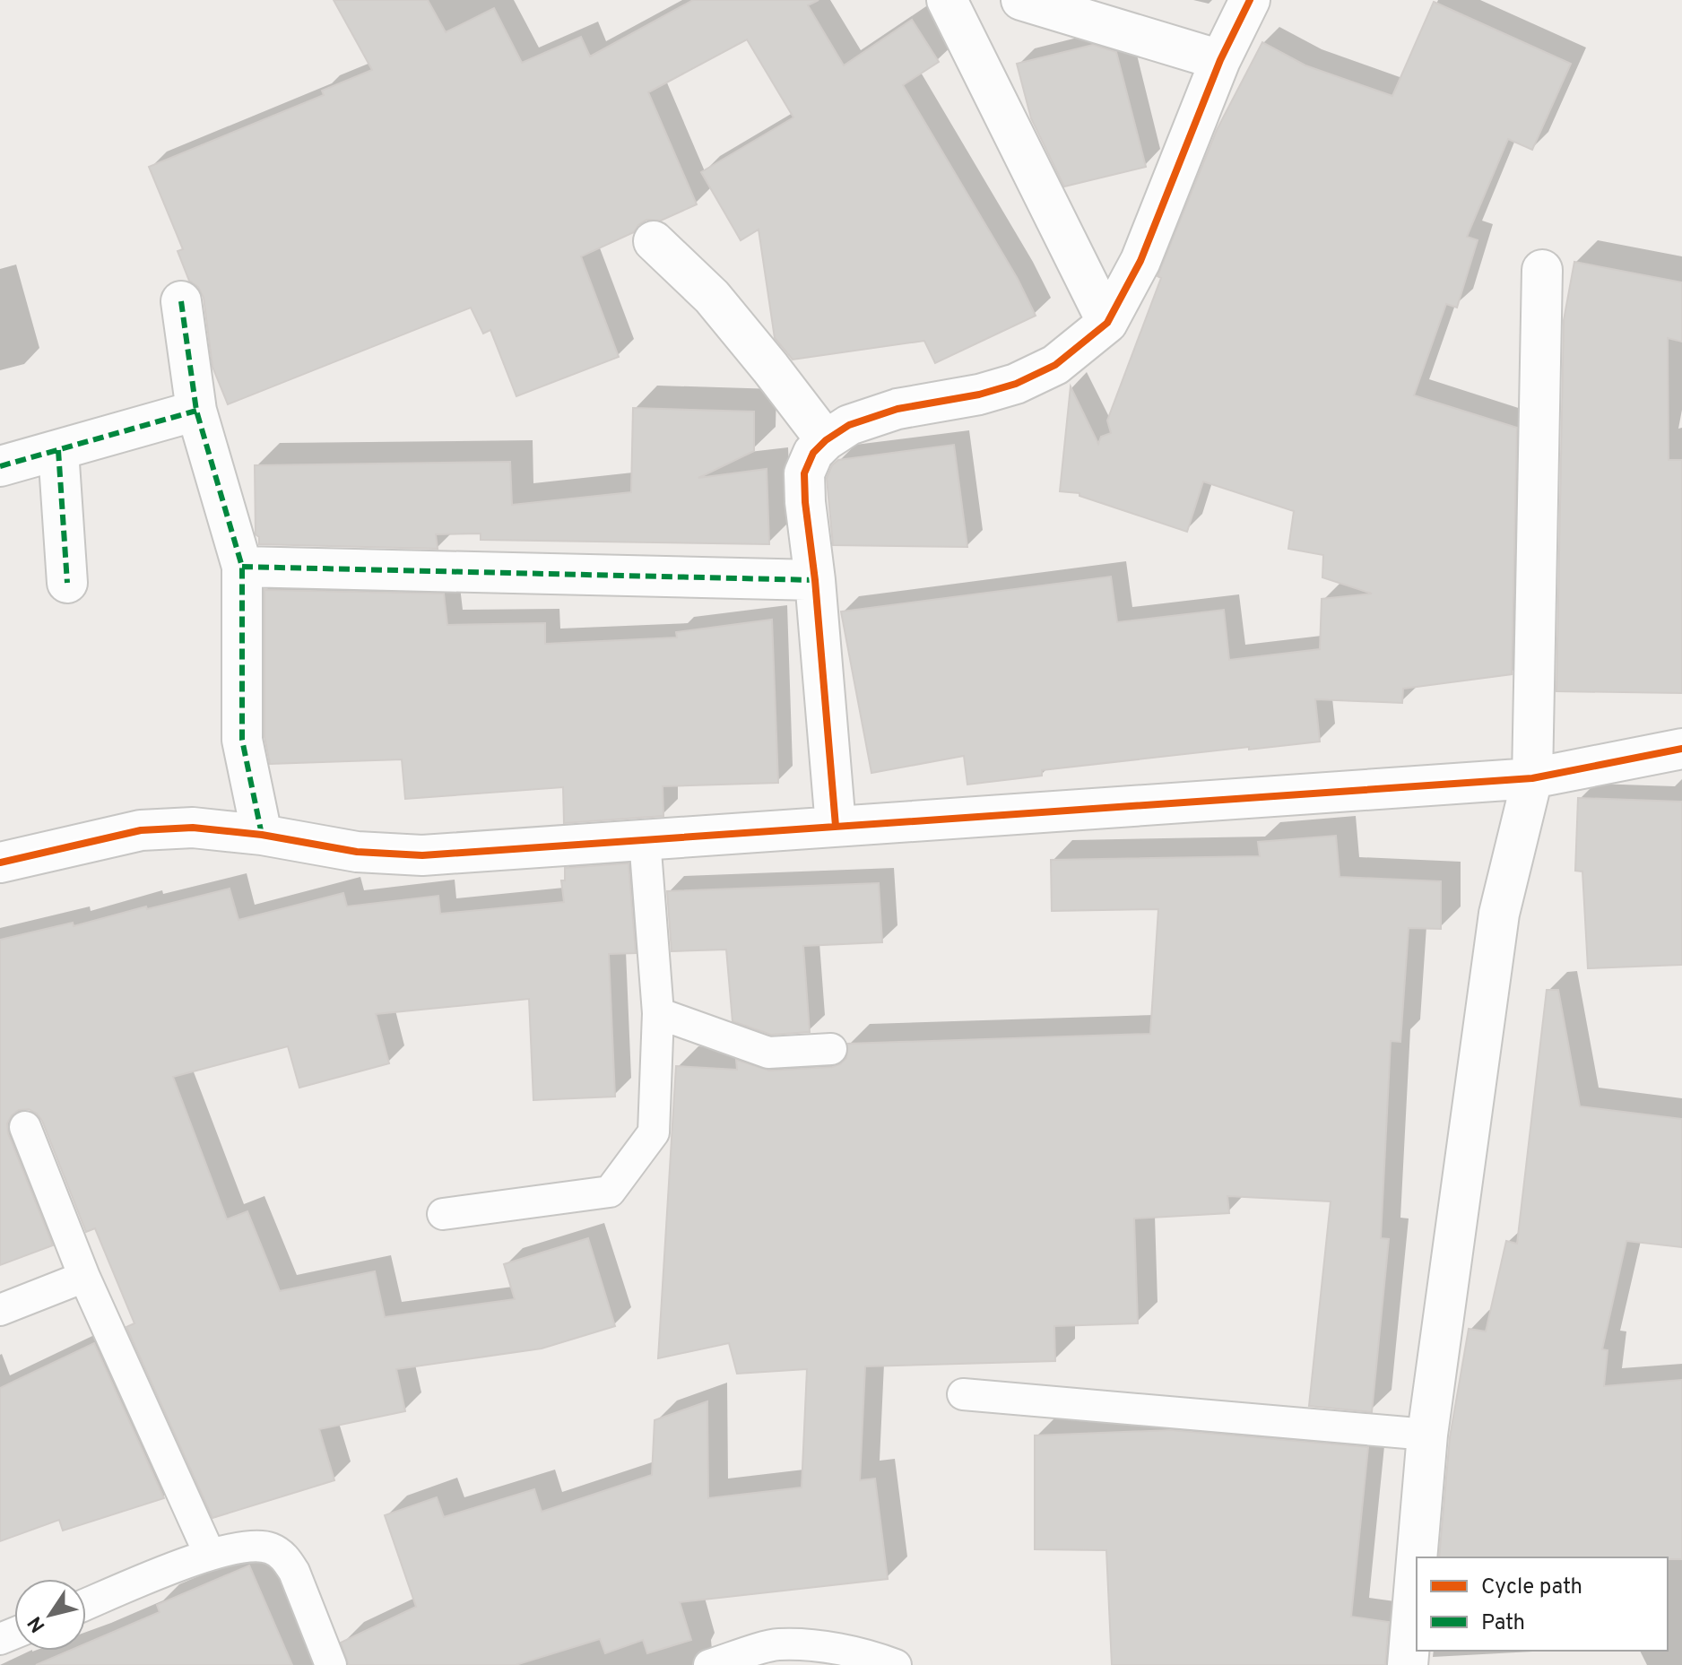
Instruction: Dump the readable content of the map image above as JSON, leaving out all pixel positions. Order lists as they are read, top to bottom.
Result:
{
  "legend": ["Cycle path", "Path"],
  "north": "bottom left"
}
